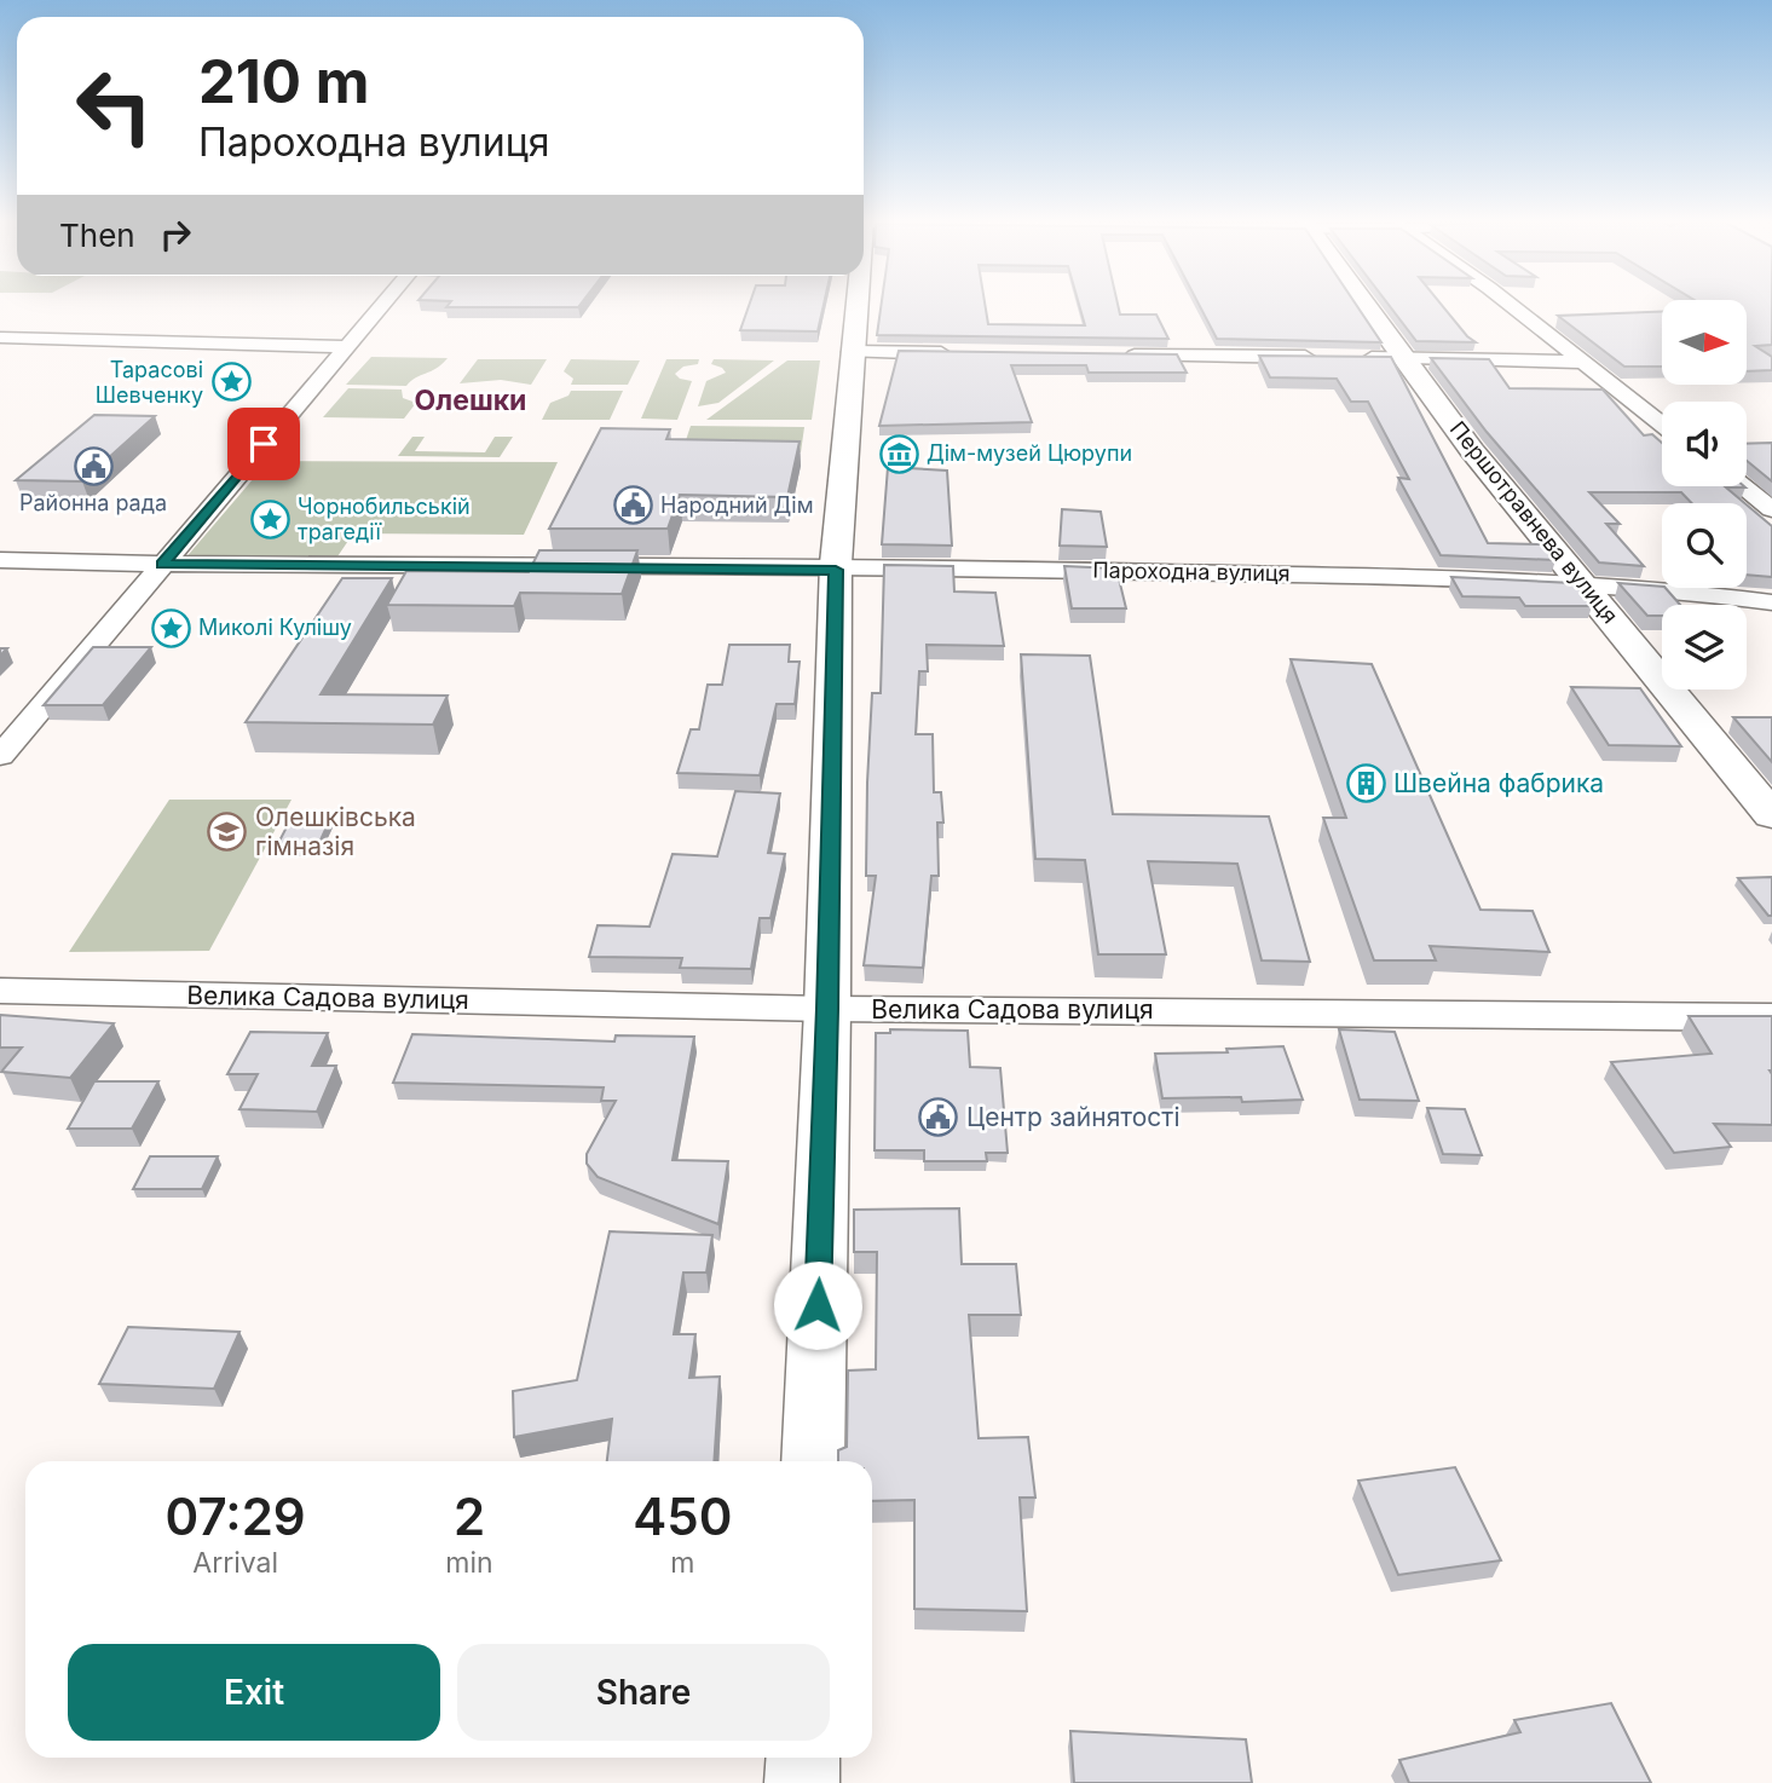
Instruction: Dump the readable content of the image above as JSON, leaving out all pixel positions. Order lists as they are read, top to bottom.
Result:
{
  "streets": {
    "street": ["Першотравнева вулиця", "Пароходна вулиця", "Велика Садова вулиця"]
  },
  "crossings": [
    ["Першотравнева вулиця", "Пароходна вулиця"]
  ],
  "districts": ["Олешки"],
  "places": {
    "place": ["Тарасові Шевченку", "Чорнобильській трагедії", "Миколі Кулішу"],
    "museum": ["Дім-музей Цюрупи"],
    "public building": ["Районна рада", "Народний Дім", "Центр зайнятості"],
    "building": ["Швейна фабрика"],
    "school or university": ["Олешківська гімназія"]
  },
  "north": "right",
  "page": {
    "turn": ["210 m", "Пароходна вулиця"],
    "then": "Then",
    "eta": [
      "07:29",
      "Arrival",
      "2",
      "min",
      "450",
      "m"
    ],
    "buttons": ["Exit", "Share"]
  }
}
